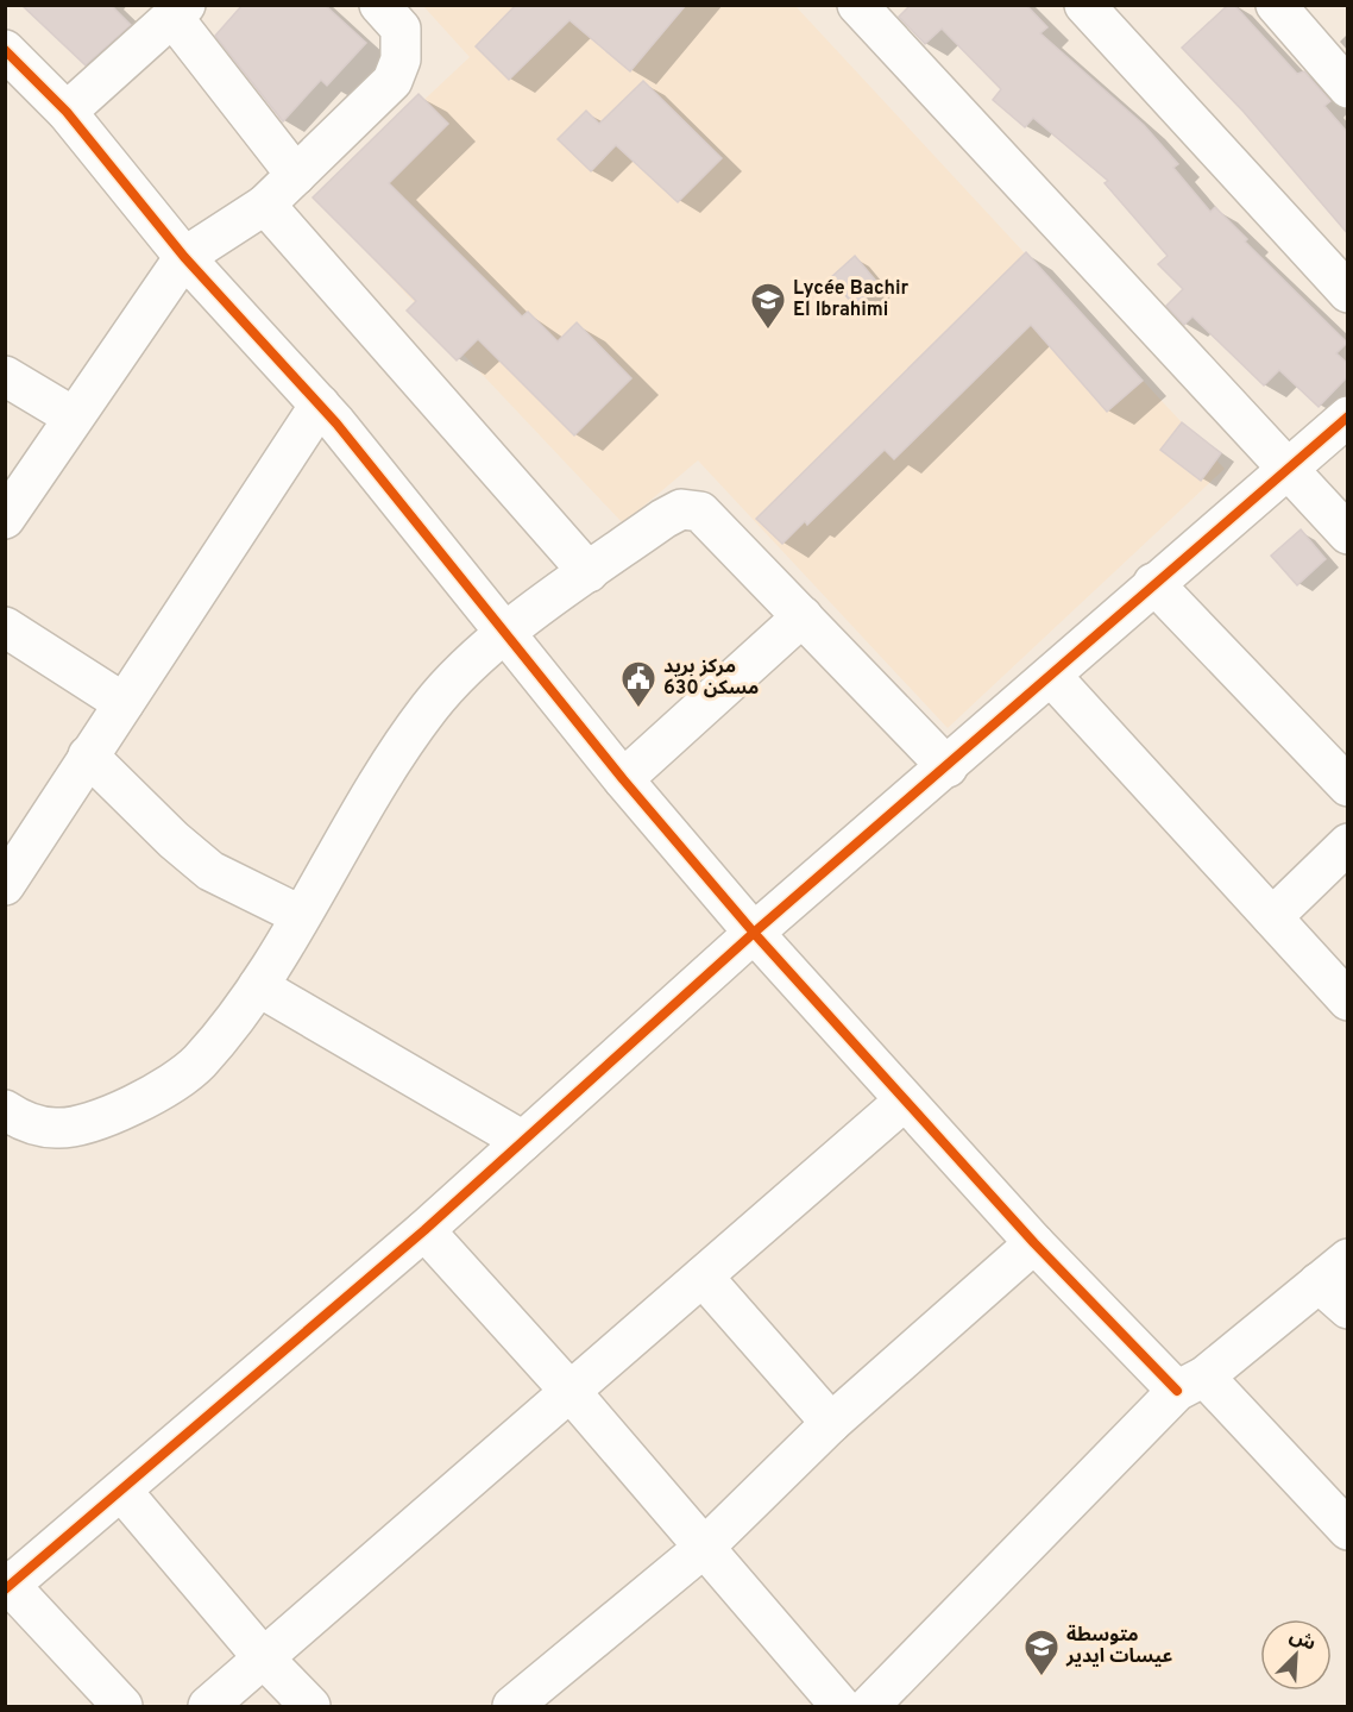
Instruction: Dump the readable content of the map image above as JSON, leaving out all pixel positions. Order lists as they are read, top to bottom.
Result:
{
  "places": {
    "school or university": ["Lycée Bachir El Ibrahimi", "متوسطة عيسات ايدير"],
    "public building": ["مركز بريد 630 مسكن"]
  },
  "north": "top right"
}
